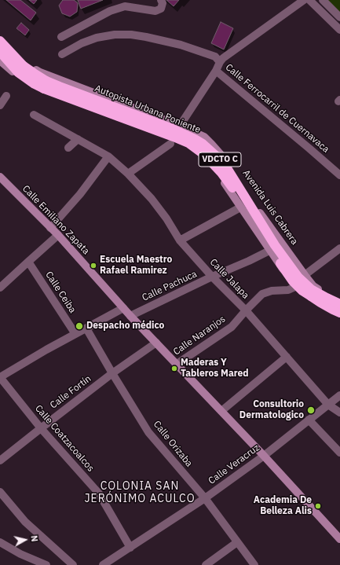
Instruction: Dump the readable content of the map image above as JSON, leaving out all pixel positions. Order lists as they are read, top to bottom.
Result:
{
  "streets": {
    "highway": ["Autopista Urbana Poniente", "VDCTO C"],
    "main road": ["Avenida Luis Cabrera", "Calle Emiliano Zapata"],
    "street": [
      "Calle Ferrocarril de Cuernavaca",
      "Calle Jalapa",
      "Calle Pachuca",
      "Calle Ceiba",
      "Calle Naranjos",
      "Calle Fortín",
      "Calle Coatzacoalcos",
      "Calle Orizaba",
      "Calle Veracruz"
    ]
  },
  "crossings": [
    ["Autopista Urbana Poniente", "Avenida Luis Cabrera"],
    ["Calle Emiliano Zapata", "Calle Pachuca"],
    ["Calle Emiliano Zapata", "Calle Naranjos"],
    ["Calle Emiliano Zapata", "Calle Fortín"],
    ["Calle Emiliano Zapata", "Calle Veracruz"],
    ["Calle Jalapa", "Calle Pachuca"],
    ["Calle Jalapa", "Calle Naranjos"],
    ["Calle Jalapa", "Calle Veracruz"],
    ["Calle Fortín", "Calle Coatzacoalcos"],
    ["Calle Fortín", "Calle Orizaba"],
    ["Calle Coatzacoalcos", "Calle Veracruz"],
    ["Calle Orizaba", "Calle Veracruz"]
  ],
  "districts": ["COLONIA SAN JERÓNIMO ACULCO"],
  "places": [
    "Escuela Maestro Rafael Ramirez",
    "Despacho médico",
    "Maderas Y Tableros Mared",
    "Consultorio Dermatologico",
    "Academia De Belleza Alis"
  ],
  "north": "right"
}
